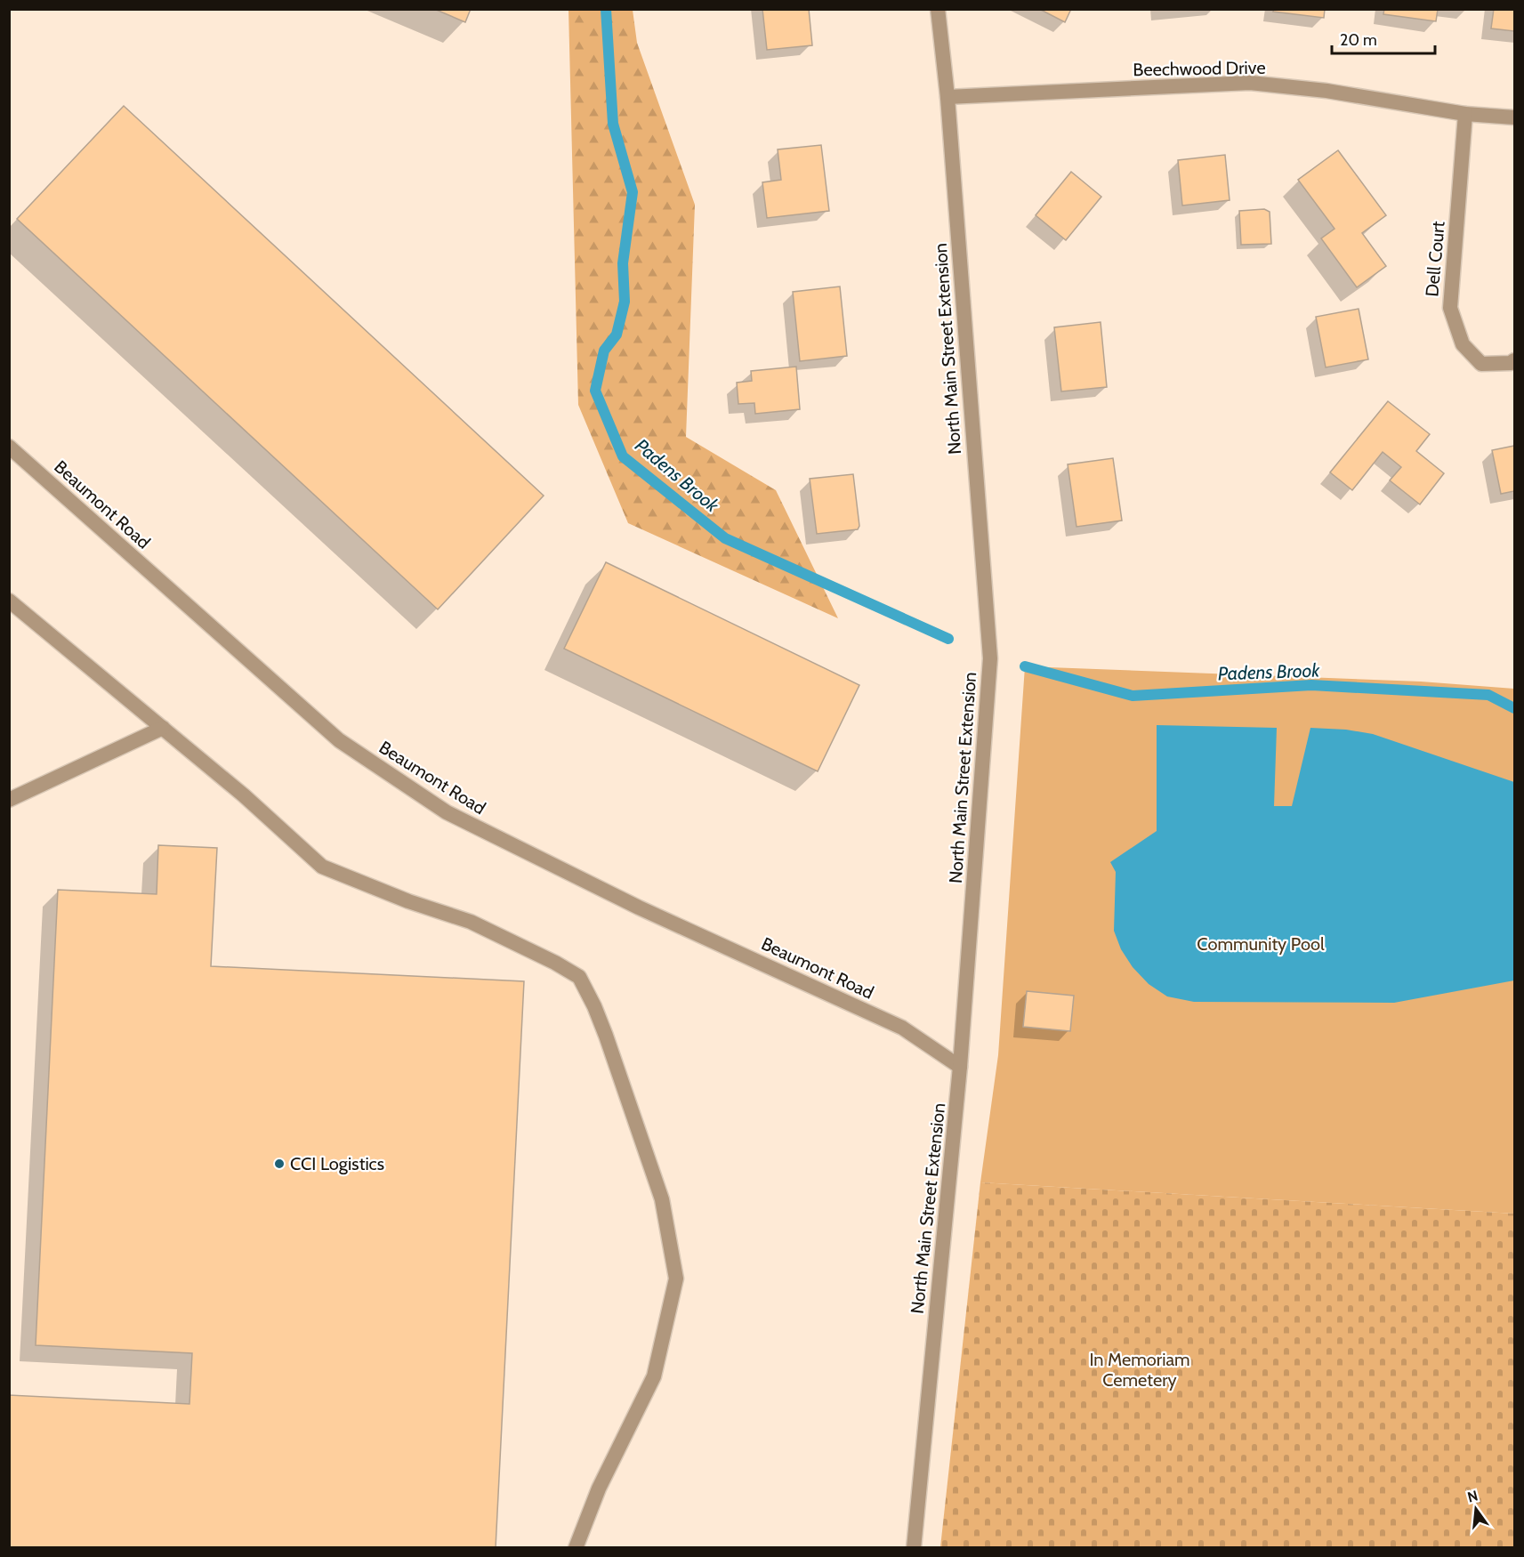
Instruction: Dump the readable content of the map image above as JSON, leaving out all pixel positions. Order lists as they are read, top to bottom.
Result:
{
  "streets": {
    "street": [
      "Beechwood Drive",
      "Dell Court",
      "North Main Street Extension",
      "Beaumont Road"
    ]
  },
  "crossings": [
    ["Beechwood Drive", "Dell Court"],
    ["Beechwood Drive", "North Main Street Extension"],
    ["North Main Street Extension", "Beaumont Road"]
  ],
  "water": ["Padens Brook"],
  "parks": ["Community Pool", "In Memoriam Cemetery"],
  "places": ["CCI Logistics"],
  "scale_bar": "20 m",
  "north": "top"
}
